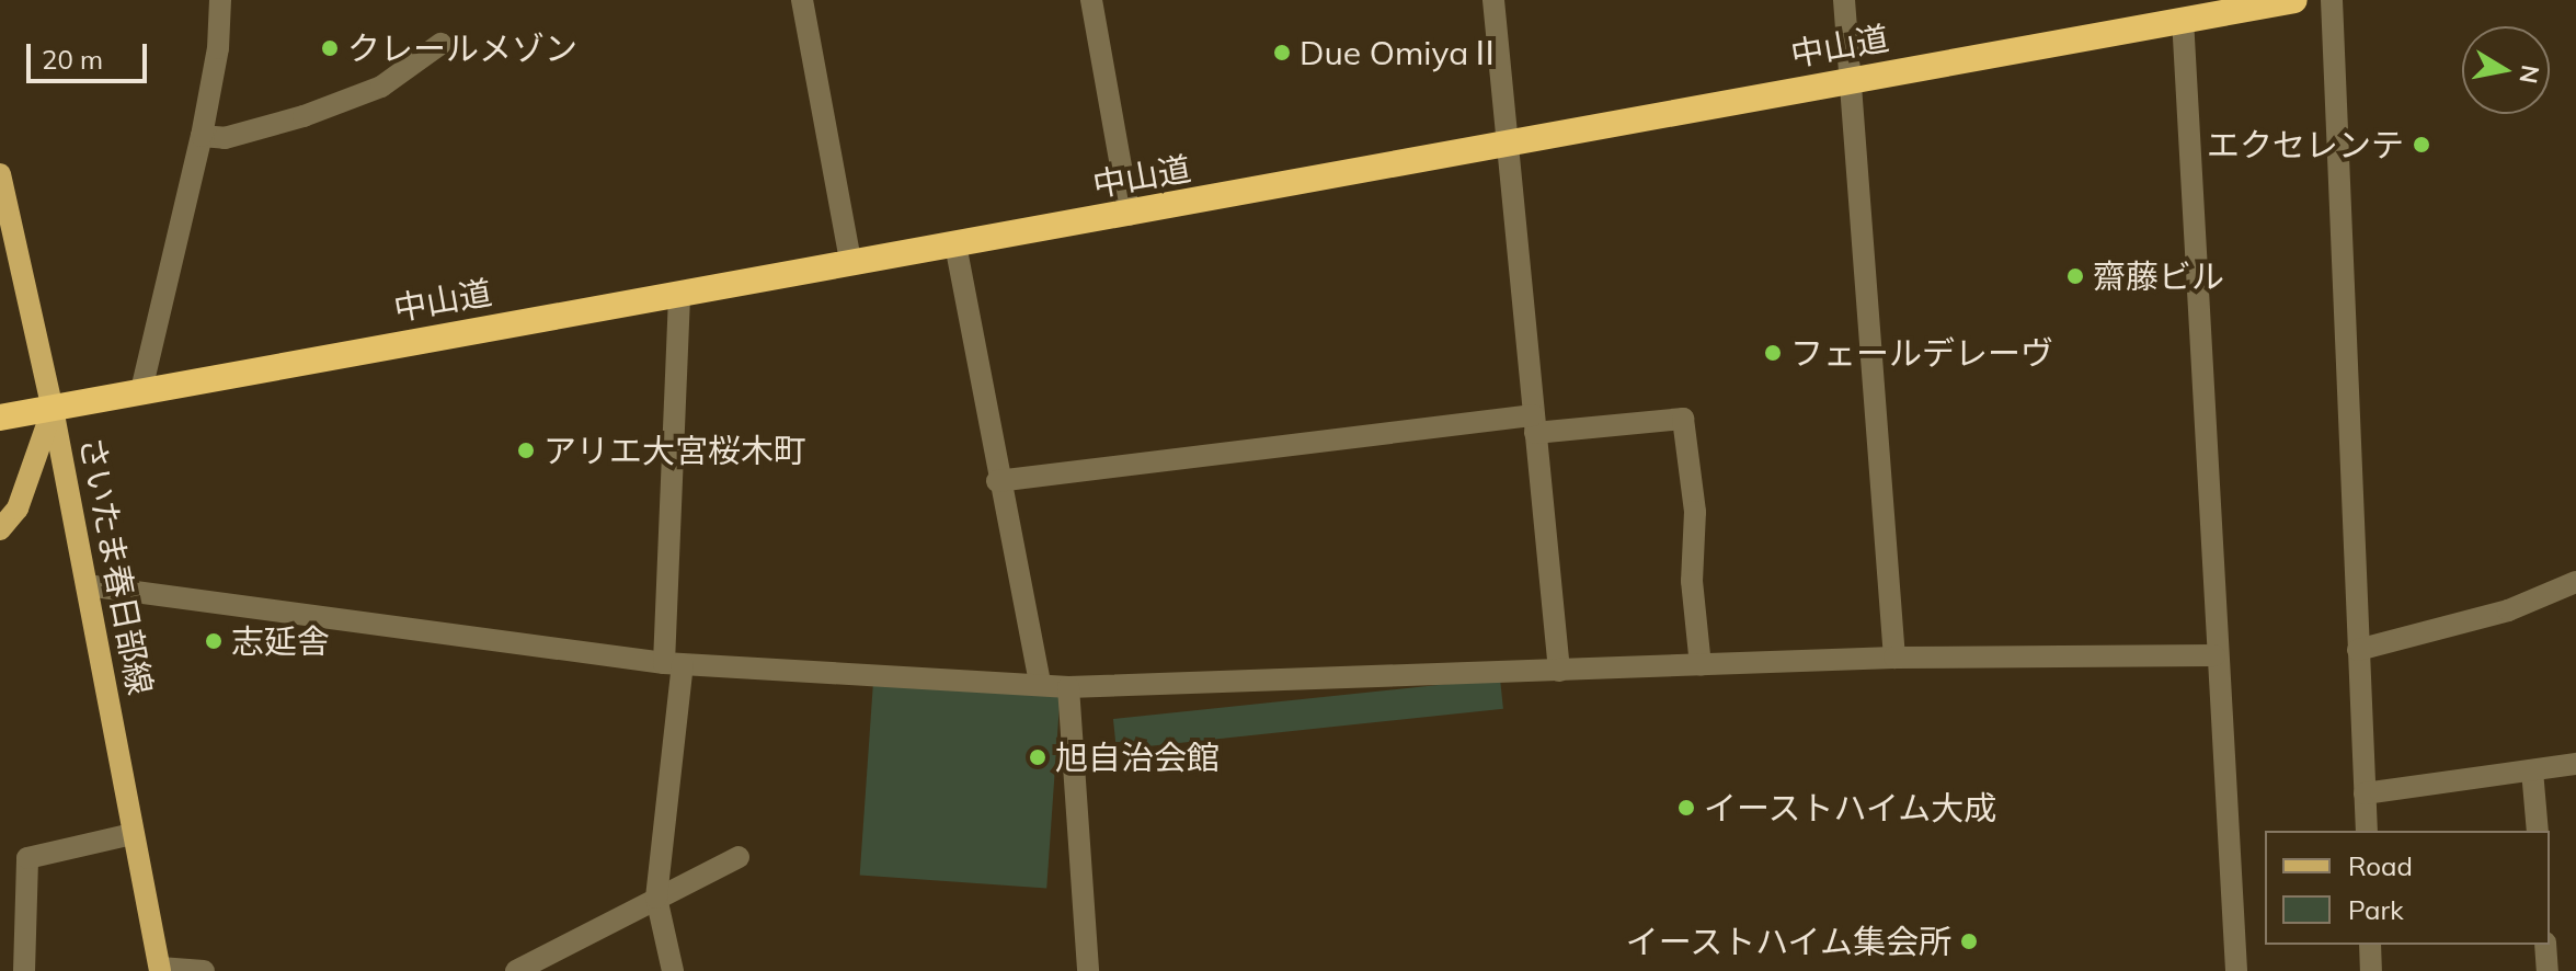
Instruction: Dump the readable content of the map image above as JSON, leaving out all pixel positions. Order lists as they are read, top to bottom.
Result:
{
  "streets": {
    "highway": ["中山道"],
    "main road": ["さいたま春日部線"]
  },
  "crossings": [
    ["中山道", "さいたま春日部線"]
  ],
  "places": [
    "クレールメゾン",
    "Due OmiyaⅡ",
    "エクセレンテ",
    "齋藤ビル",
    "フェールデレーヴ",
    "アリエ大宮桜木町",
    "志延舎",
    "旭自治会館",
    "イーストハイム大成",
    "イーストハイム集会所"
  ],
  "legend": ["Road", "Park"],
  "scale_bar": "20 m",
  "north": "right"
}
